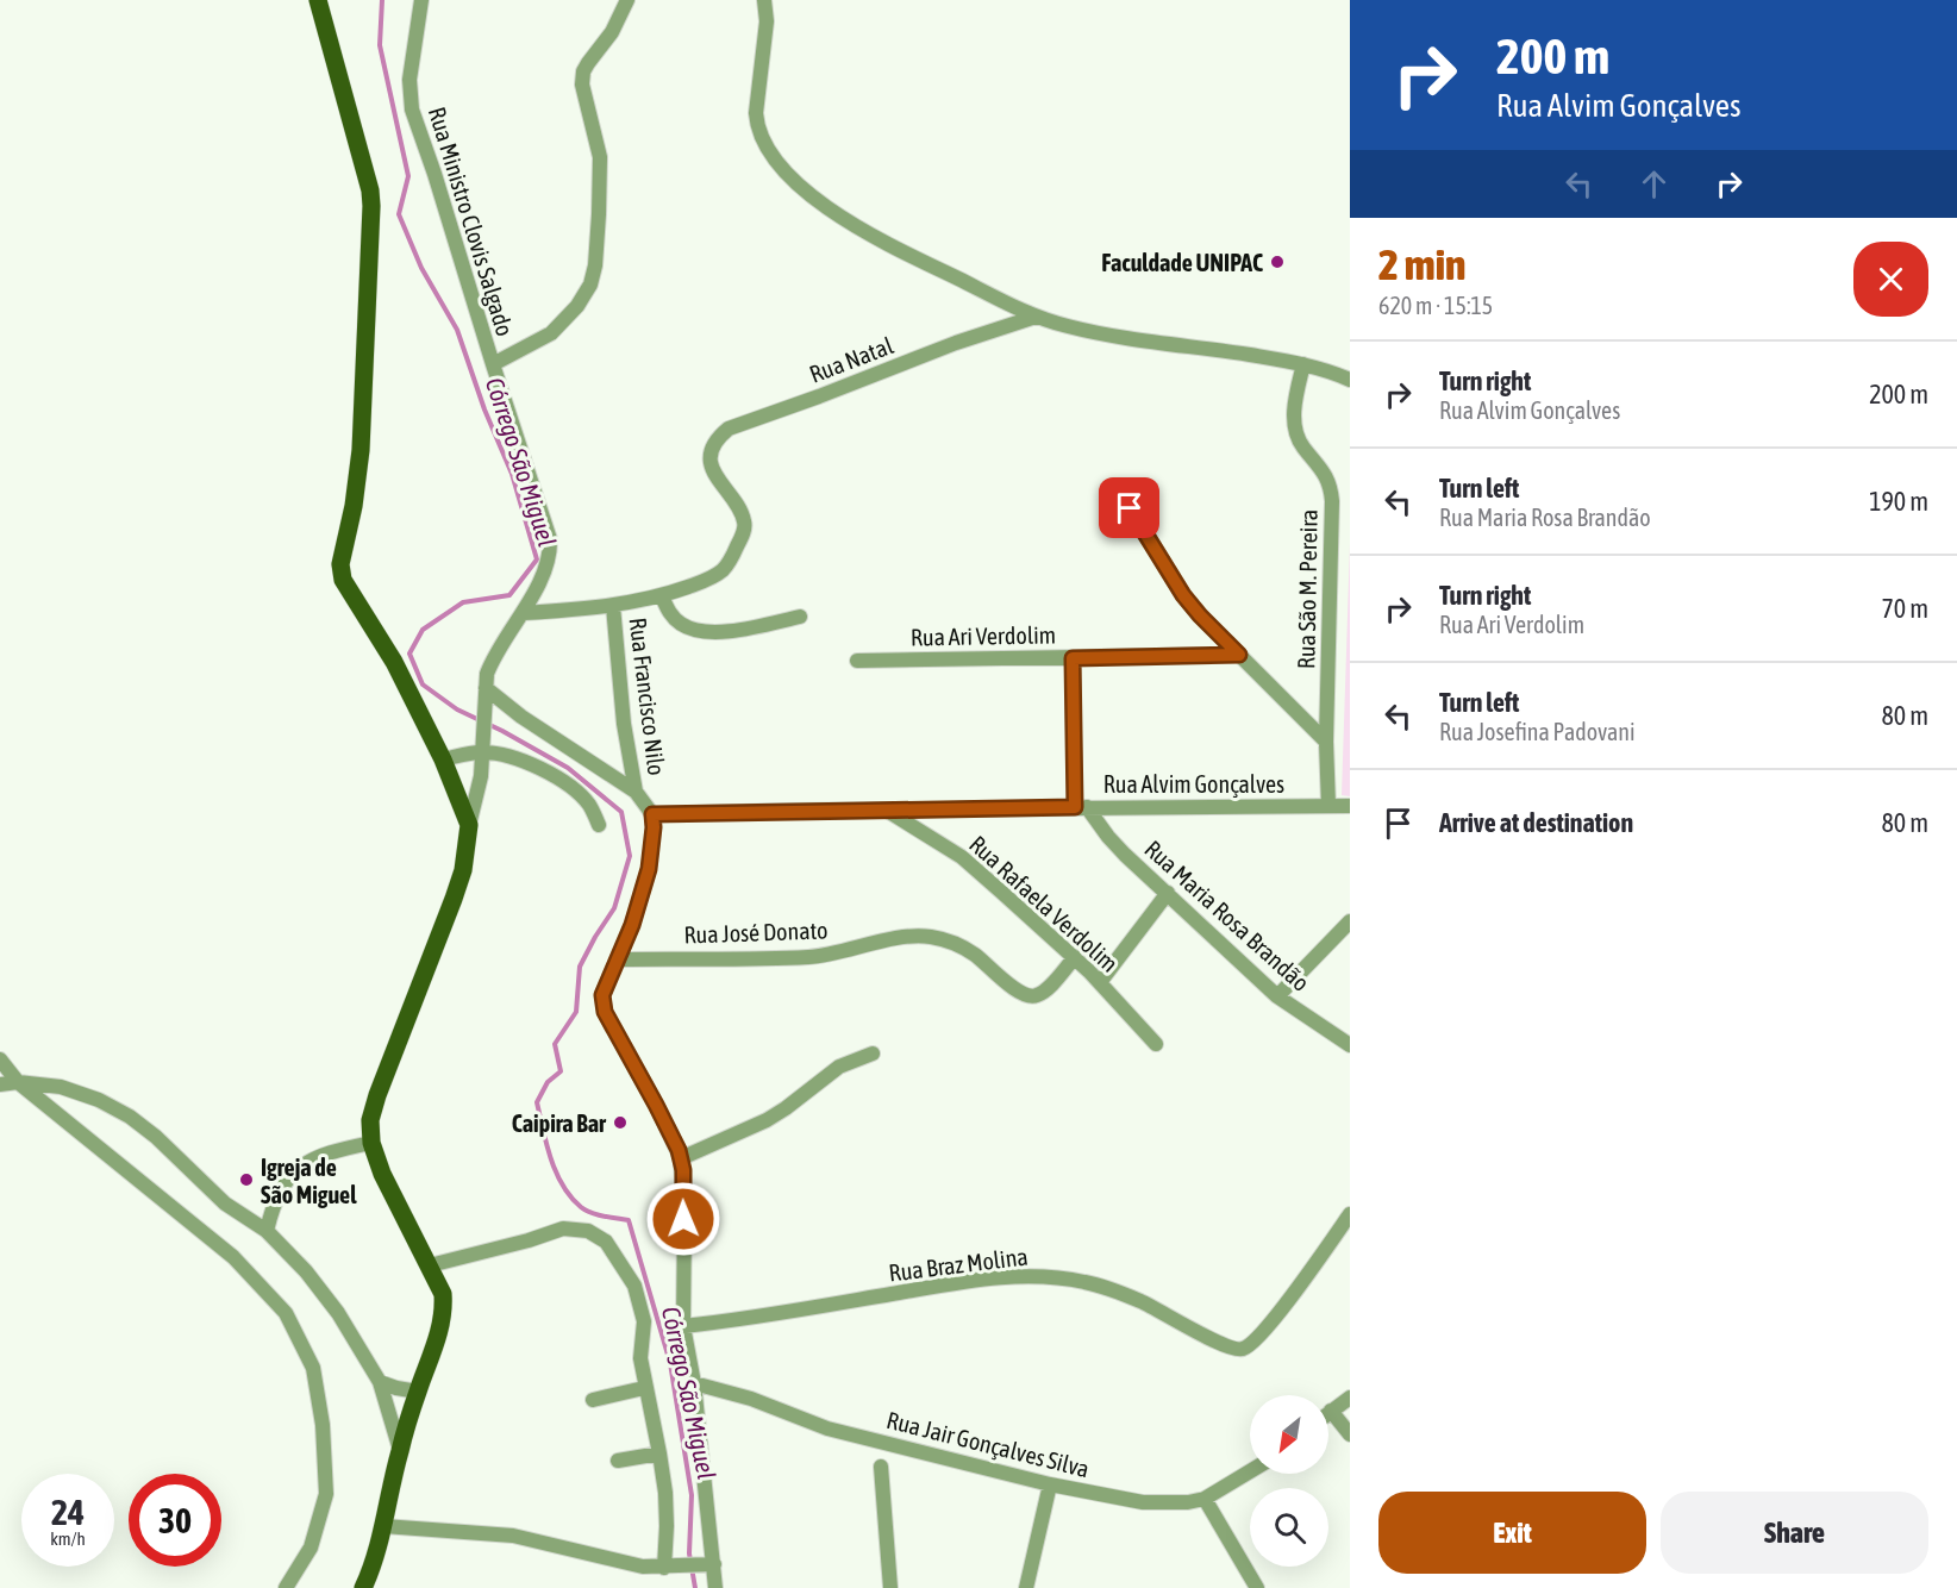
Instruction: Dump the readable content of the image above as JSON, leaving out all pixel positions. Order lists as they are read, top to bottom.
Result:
{
  "streets": {
    "street": [
      "Rua Ministro Clovis Salgado",
      "Rua Natal",
      "Rua São M. Pereira",
      "Rua Ari Verdolim",
      "Rua Francisco Nilo",
      "Rua Alvim Gonçalves",
      "Rua Rafaela Verdolim",
      "Rua Maria Rosa Brandão",
      "Rua José Donato",
      "Rua Braz Molina",
      "Rua Jair Gonçalves Silva"
    ]
  },
  "crossings": [
    ["Rua Ministro Clovis Salgado", "Rua Natal"],
    ["Rua Natal", "Rua Francisco Nilo"],
    ["Rua São M. Pereira", "Rua Alvim Gonçalves"],
    ["Rua Alvim Gonçalves", "Rua Rafaela Verdolim"],
    ["Rua Alvim Gonçalves", "Rua Maria Rosa Brandão"],
    ["Rua Rafaela Verdolim", "Rua José Donato"]
  ],
  "water": ["Córrego São Miguel"],
  "places": ["Faculdade UNIPAC", "Caipira Bar", "Igreja de São Miguel"],
  "north": "bottom left",
  "page": {
    "turn": ["200 m", "Rua Alvim Gonçalves"],
    "heading": ["2 min", "620 m · 15:15"],
    "list": [
      {
        "name": "Turn right",
        "note": "Rua Alvim Gonçalves",
        "value": "200 m"
      },
      {
        "name": "Turn left",
        "note": "Rua Maria Rosa Brandão",
        "value": "190 m"
      },
      {
        "name": "Turn right",
        "note": "Rua Ari Verdolim",
        "value": "70 m"
      },
      {
        "name": "Turn left",
        "note": "Rua Josefina Padovani",
        "value": "80 m"
      },
      {
        "name": "Arrive at destination",
        "value": "80 m"
      }
    ],
    "speed": "24 km/h",
    "limit": "30",
    "buttons": ["Exit", "Share"]
  }
}
